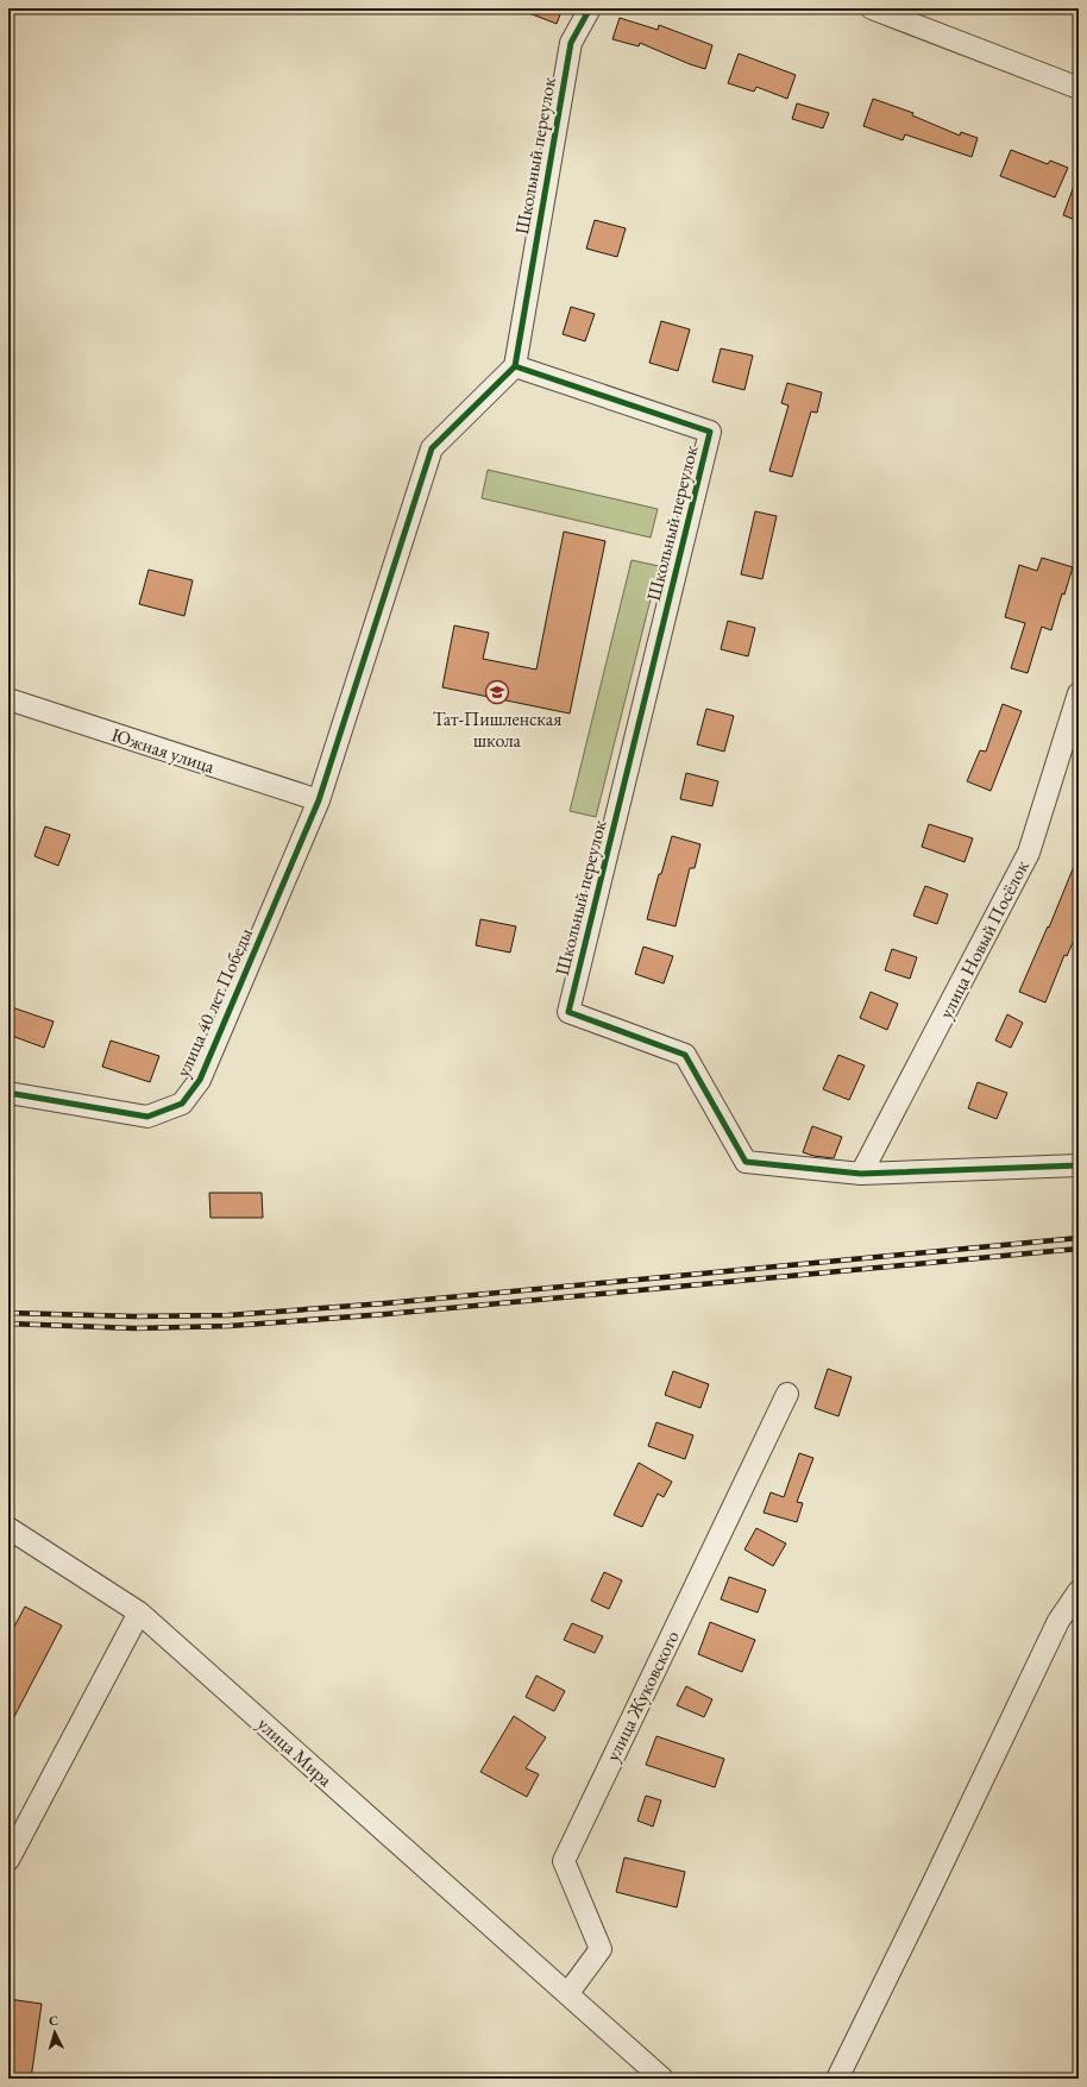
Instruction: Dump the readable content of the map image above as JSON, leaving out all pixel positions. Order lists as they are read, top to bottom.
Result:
{
  "streets": {
    "street": [
      "Школьный переулок",
      "Южная улица",
      "улица Новый Посёлок",
      "улица 40 лет Победы",
      "улица Жуковского",
      "улица Мира"
    ]
  },
  "crossings": [
    ["Школьный переулок", "улица Новый Посёлок"],
    ["Школьный переулок", "улица 40 лет Победы"],
    ["Южная улица", "улица 40 лет Победы"],
    ["улица Жуковского", "улица Мира"]
  ],
  "places": {
    "school or university": ["Тат-Пишленская школа"]
  },
  "north": "top"
}
